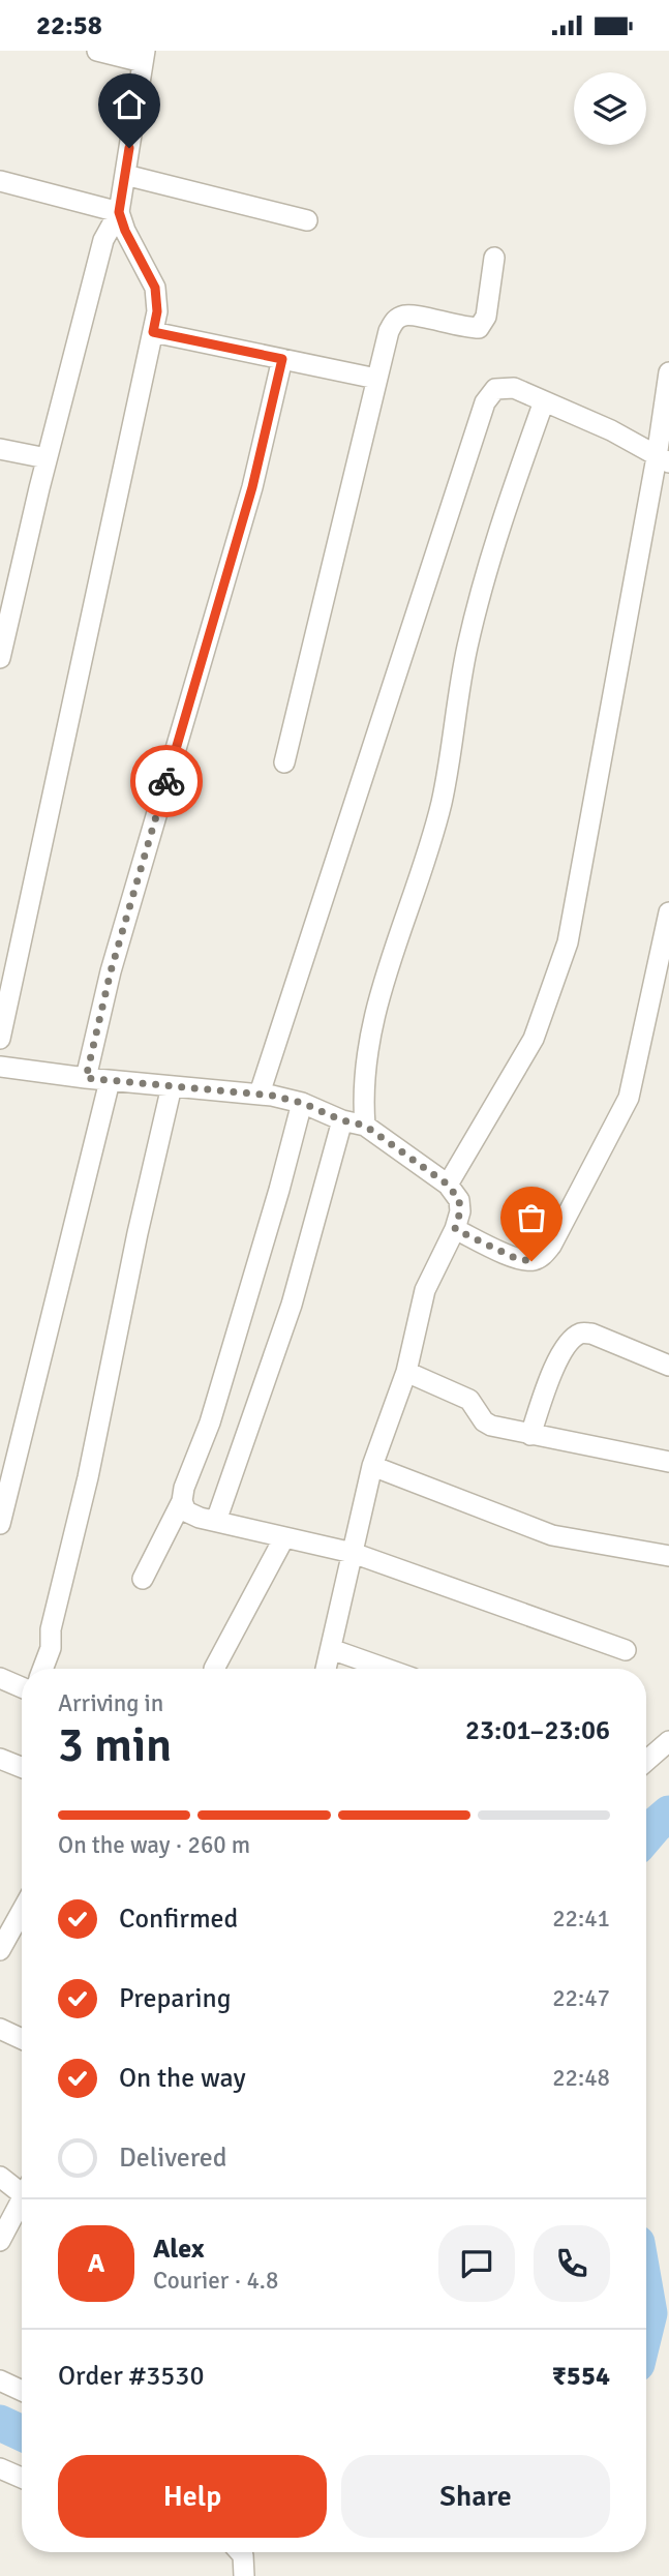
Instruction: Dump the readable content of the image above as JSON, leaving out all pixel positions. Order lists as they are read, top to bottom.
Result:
{
  "page": {
    "status": "22:58",
    "heading": ["3 min", "Arriving in", "23:01–23:06"],
    "panel": [
      "Alex",
      "Courier · 4.8",
      "Order #3530",
      "₹554"
    ],
    "bar": "On the way · 260 m",
    "list": [
      ["Confirmed", "22:41"],
      ["Preparing", "22:47"],
      ["On the way", "22:48"],
      "Delivered"
    ],
    "round": "A",
    "buttons": ["Help", "Share"]
  }
}
